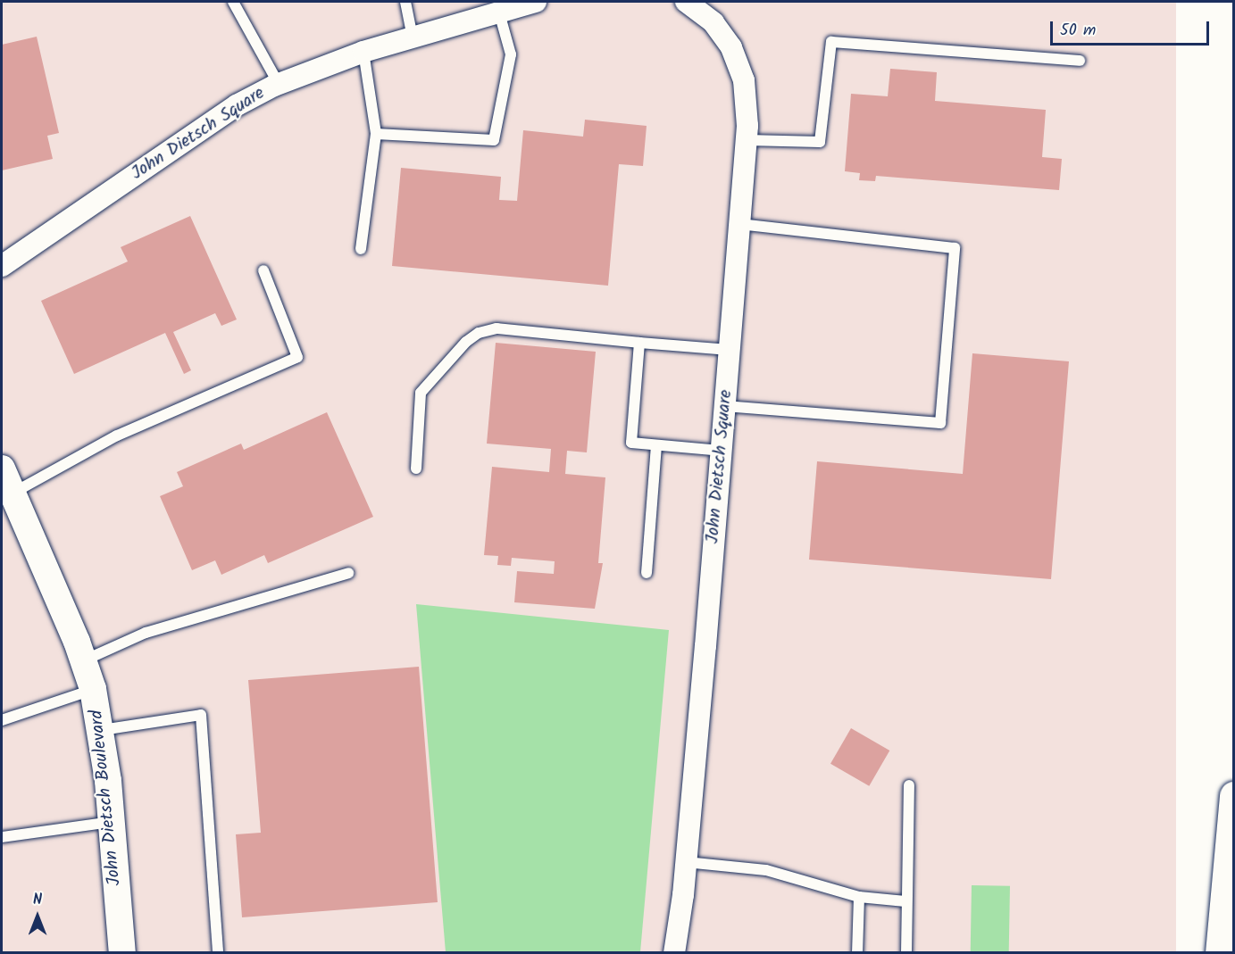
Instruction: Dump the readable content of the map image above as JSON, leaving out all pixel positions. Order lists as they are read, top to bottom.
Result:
{
  "streets": {
    "street": ["John Dietsch Square", "John Dietsch Boulevard"]
  },
  "scale_bar": "50 m",
  "north": "top"
}
